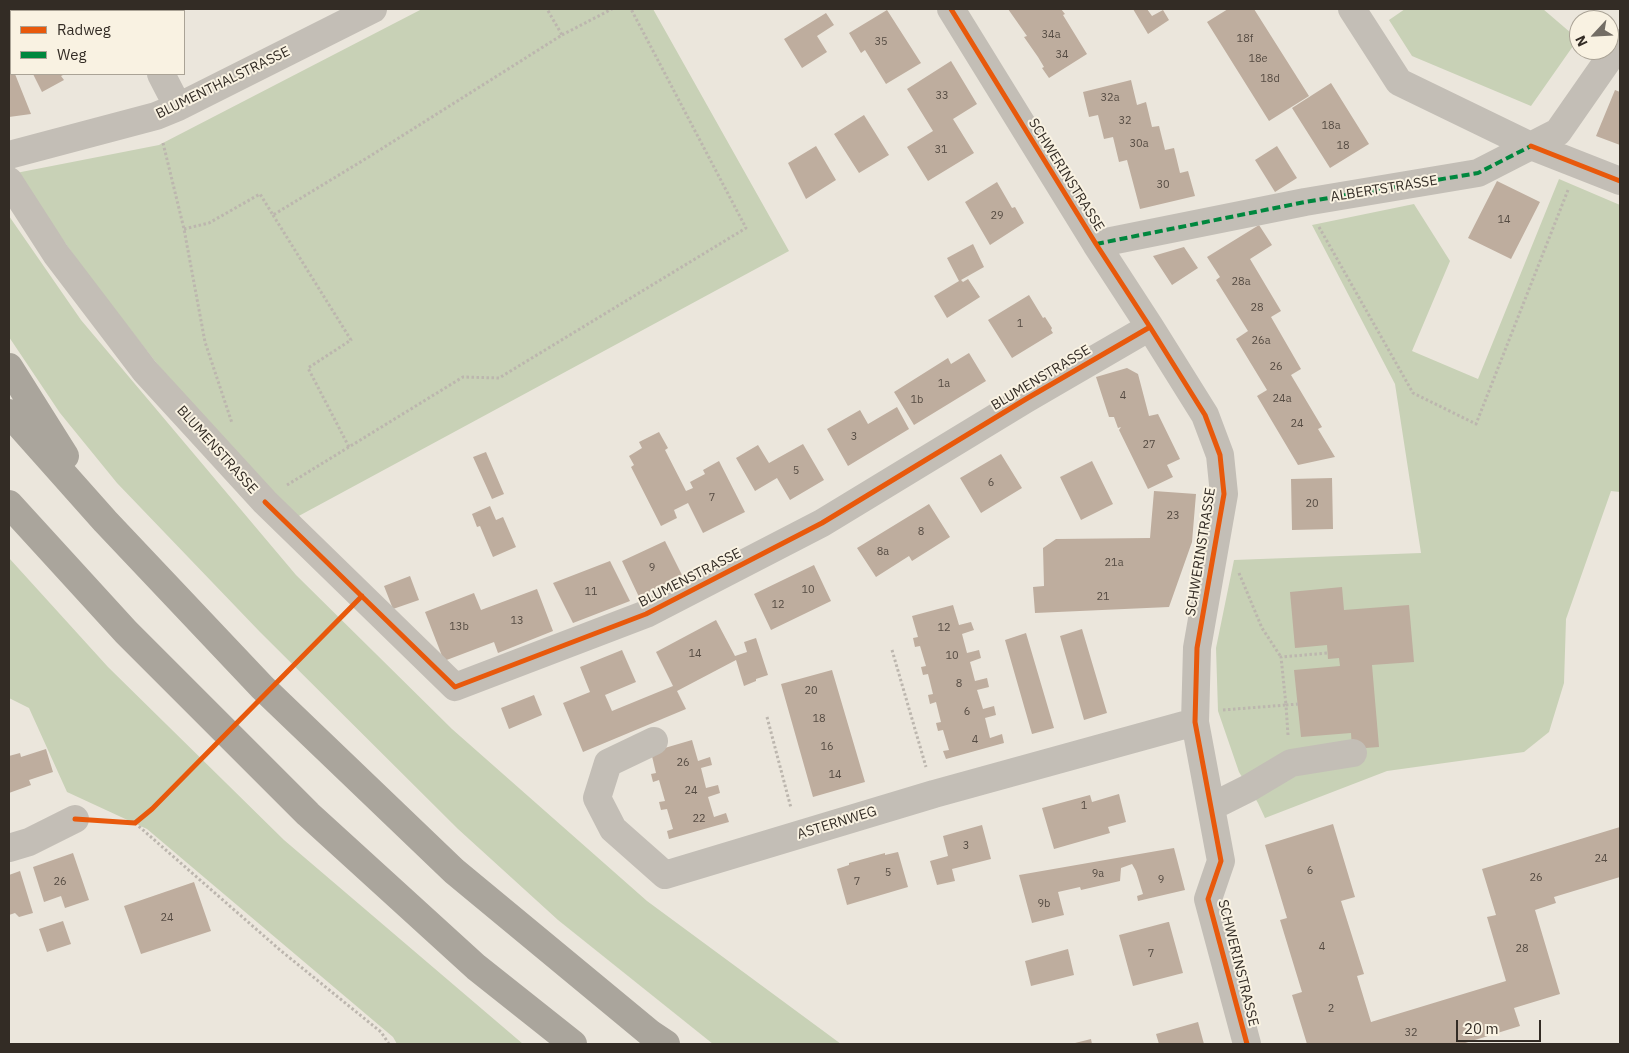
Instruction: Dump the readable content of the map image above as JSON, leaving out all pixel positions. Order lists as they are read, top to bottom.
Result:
{
  "streets": {
    "street": [
      "BLUMENTHALSTRASSE",
      "SCHWERINSTRASSE",
      "ALBERTSTRASSE",
      "BLUMENSTRASSE",
      "ASTERNWEG"
    ]
  },
  "crossings": [
    ["SCHWERINSTRASSE", "ALBERTSTRASSE"],
    ["SCHWERINSTRASSE", "BLUMENSTRASSE"],
    ["SCHWERINSTRASSE", "ASTERNWEG"]
  ],
  "house_numbers": [
    "34a",
    "18f",
    "35",
    "34",
    "18e",
    "18d",
    "33",
    "32a",
    "32",
    "18a",
    "30a",
    "18",
    "31",
    "30",
    "29",
    "14",
    "28a",
    "28",
    "1",
    "26a",
    "26",
    "1a",
    "4",
    "24a",
    "1b",
    "24",
    "3",
    "27",
    "5",
    "6",
    "7",
    "20",
    "23",
    "8",
    "8a",
    "21a",
    "9",
    "10",
    "11",
    "21",
    "12",
    "13",
    "13b",
    "12",
    "14",
    "10",
    "8",
    "20",
    "6",
    "18",
    "4",
    "16",
    "26",
    "14",
    "24",
    "1",
    "22",
    "3",
    "24",
    "6",
    "5",
    "9a",
    "26",
    "9",
    "26",
    "7",
    "9b",
    "24",
    "4",
    "28",
    "7",
    "2",
    "32"
  ],
  "legend": ["Radweg", "Weg"],
  "scale_bar": "20 m",
  "north": "bottom left"
}
